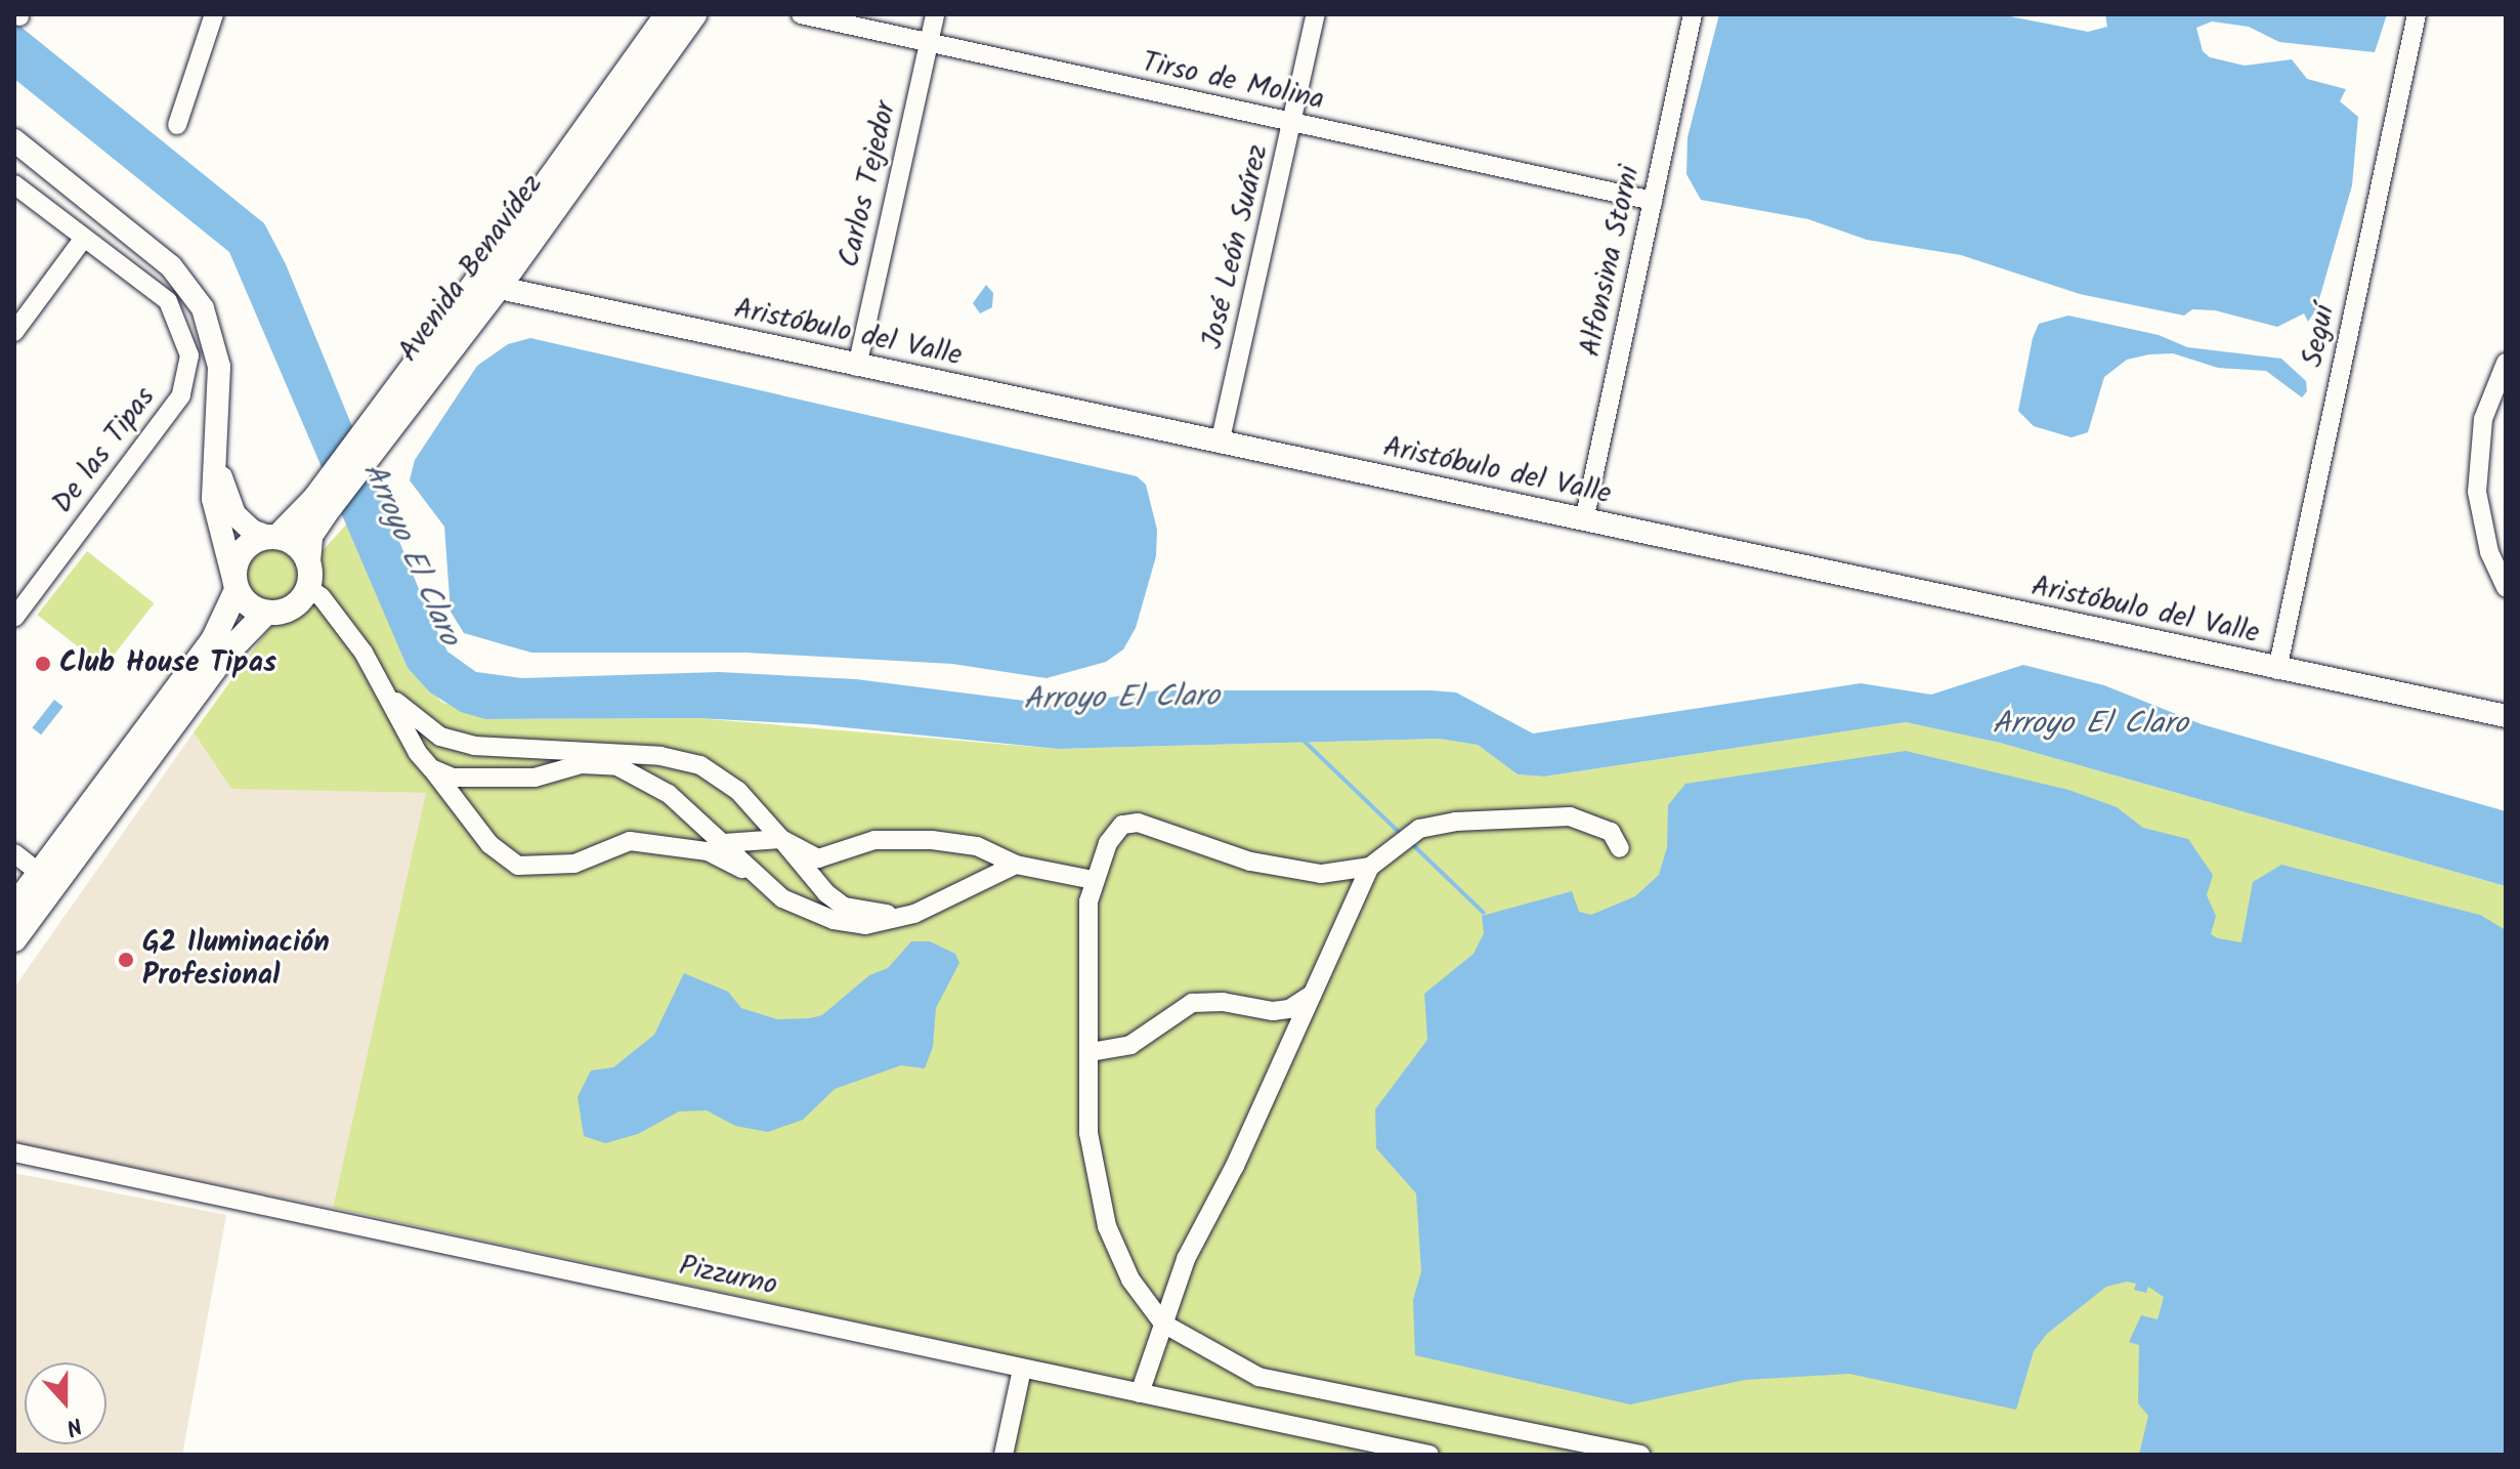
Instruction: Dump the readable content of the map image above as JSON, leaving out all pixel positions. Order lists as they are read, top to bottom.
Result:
{
  "streets": {
    "main road": ["Avenida Benavídez"],
    "street": [
      "Tirso de Molina",
      "Carlos Tejedor",
      "José León Suárez",
      "Alfonsina Storni",
      "Aristóbulo del Valle",
      "Seguí",
      "De las Tipas",
      "Pizzurno"
    ]
  },
  "crossings": [
    ["Tirso de Molina", "Carlos Tejedor"],
    ["Tirso de Molina", "José León Suárez"],
    ["Tirso de Molina", "Alfonsina Storni"],
    ["Carlos Tejedor", "Aristóbulo del Valle"],
    ["José León Suárez", "Aristóbulo del Valle"],
    ["Alfonsina Storni", "Aristóbulo del Valle"],
    ["Avenida Benavídez", "Aristóbulo del Valle"],
    ["Aristóbulo del Valle", "Seguí"]
  ],
  "water": ["Arroyo El Claro"],
  "places": ["Club House Tipas", "G2 Iluminación Profesional"],
  "north": "bottom"
}
